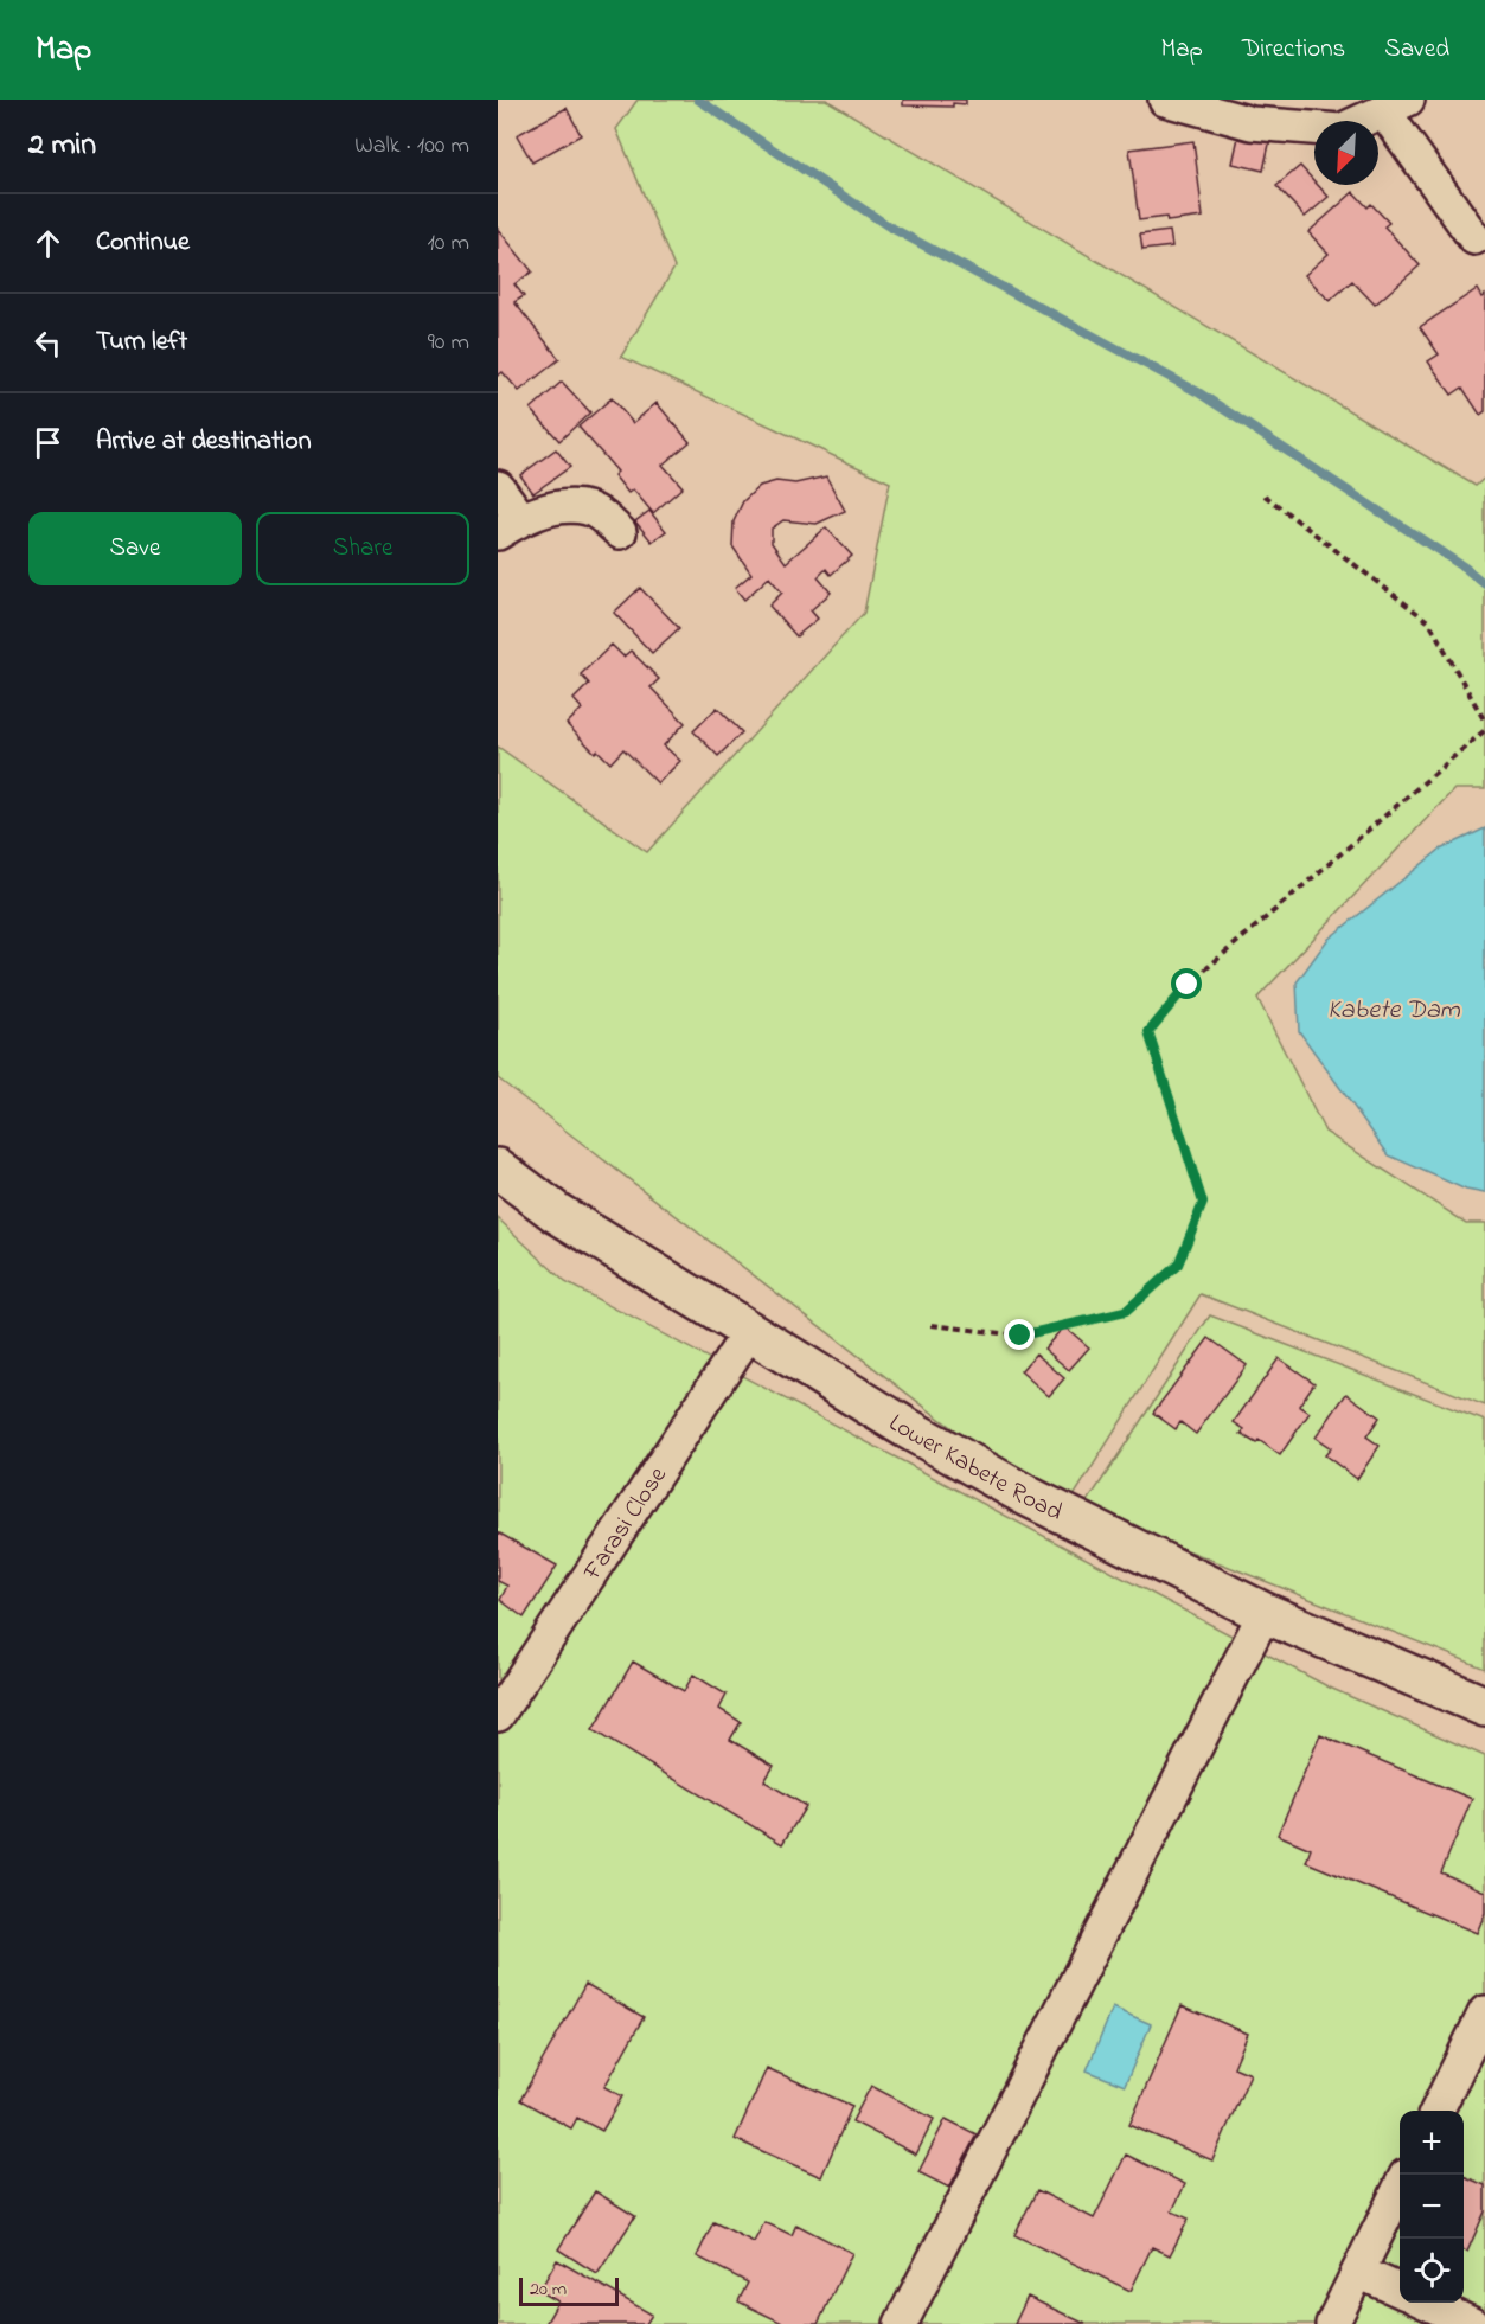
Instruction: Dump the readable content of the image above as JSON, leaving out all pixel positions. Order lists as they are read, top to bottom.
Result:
{
  "streets": {
    "main road": ["Lower Kabete Road"],
    "street": ["Farasi Close"]
  },
  "crossings": [
    ["Lower Kabete Road", "Farasi Close"]
  ],
  "water": ["Kabete Dam"],
  "scale_bar": "20 m",
  "north": "bottom left",
  "page": {
    "header": "Map",
    "nav": ["Map", "Directions", "Saved"],
    "heading": ["2 min", "Walk · 100 m"],
    "list": [
      ["Continue", "10 m"],
      ["Turn left", "90 m"],
      "Arrive at destination"
    ],
    "buttons": ["Save", "Share"],
    "map_buttons": ["+", "−"],
    "scale": "20 m"
  }
}
